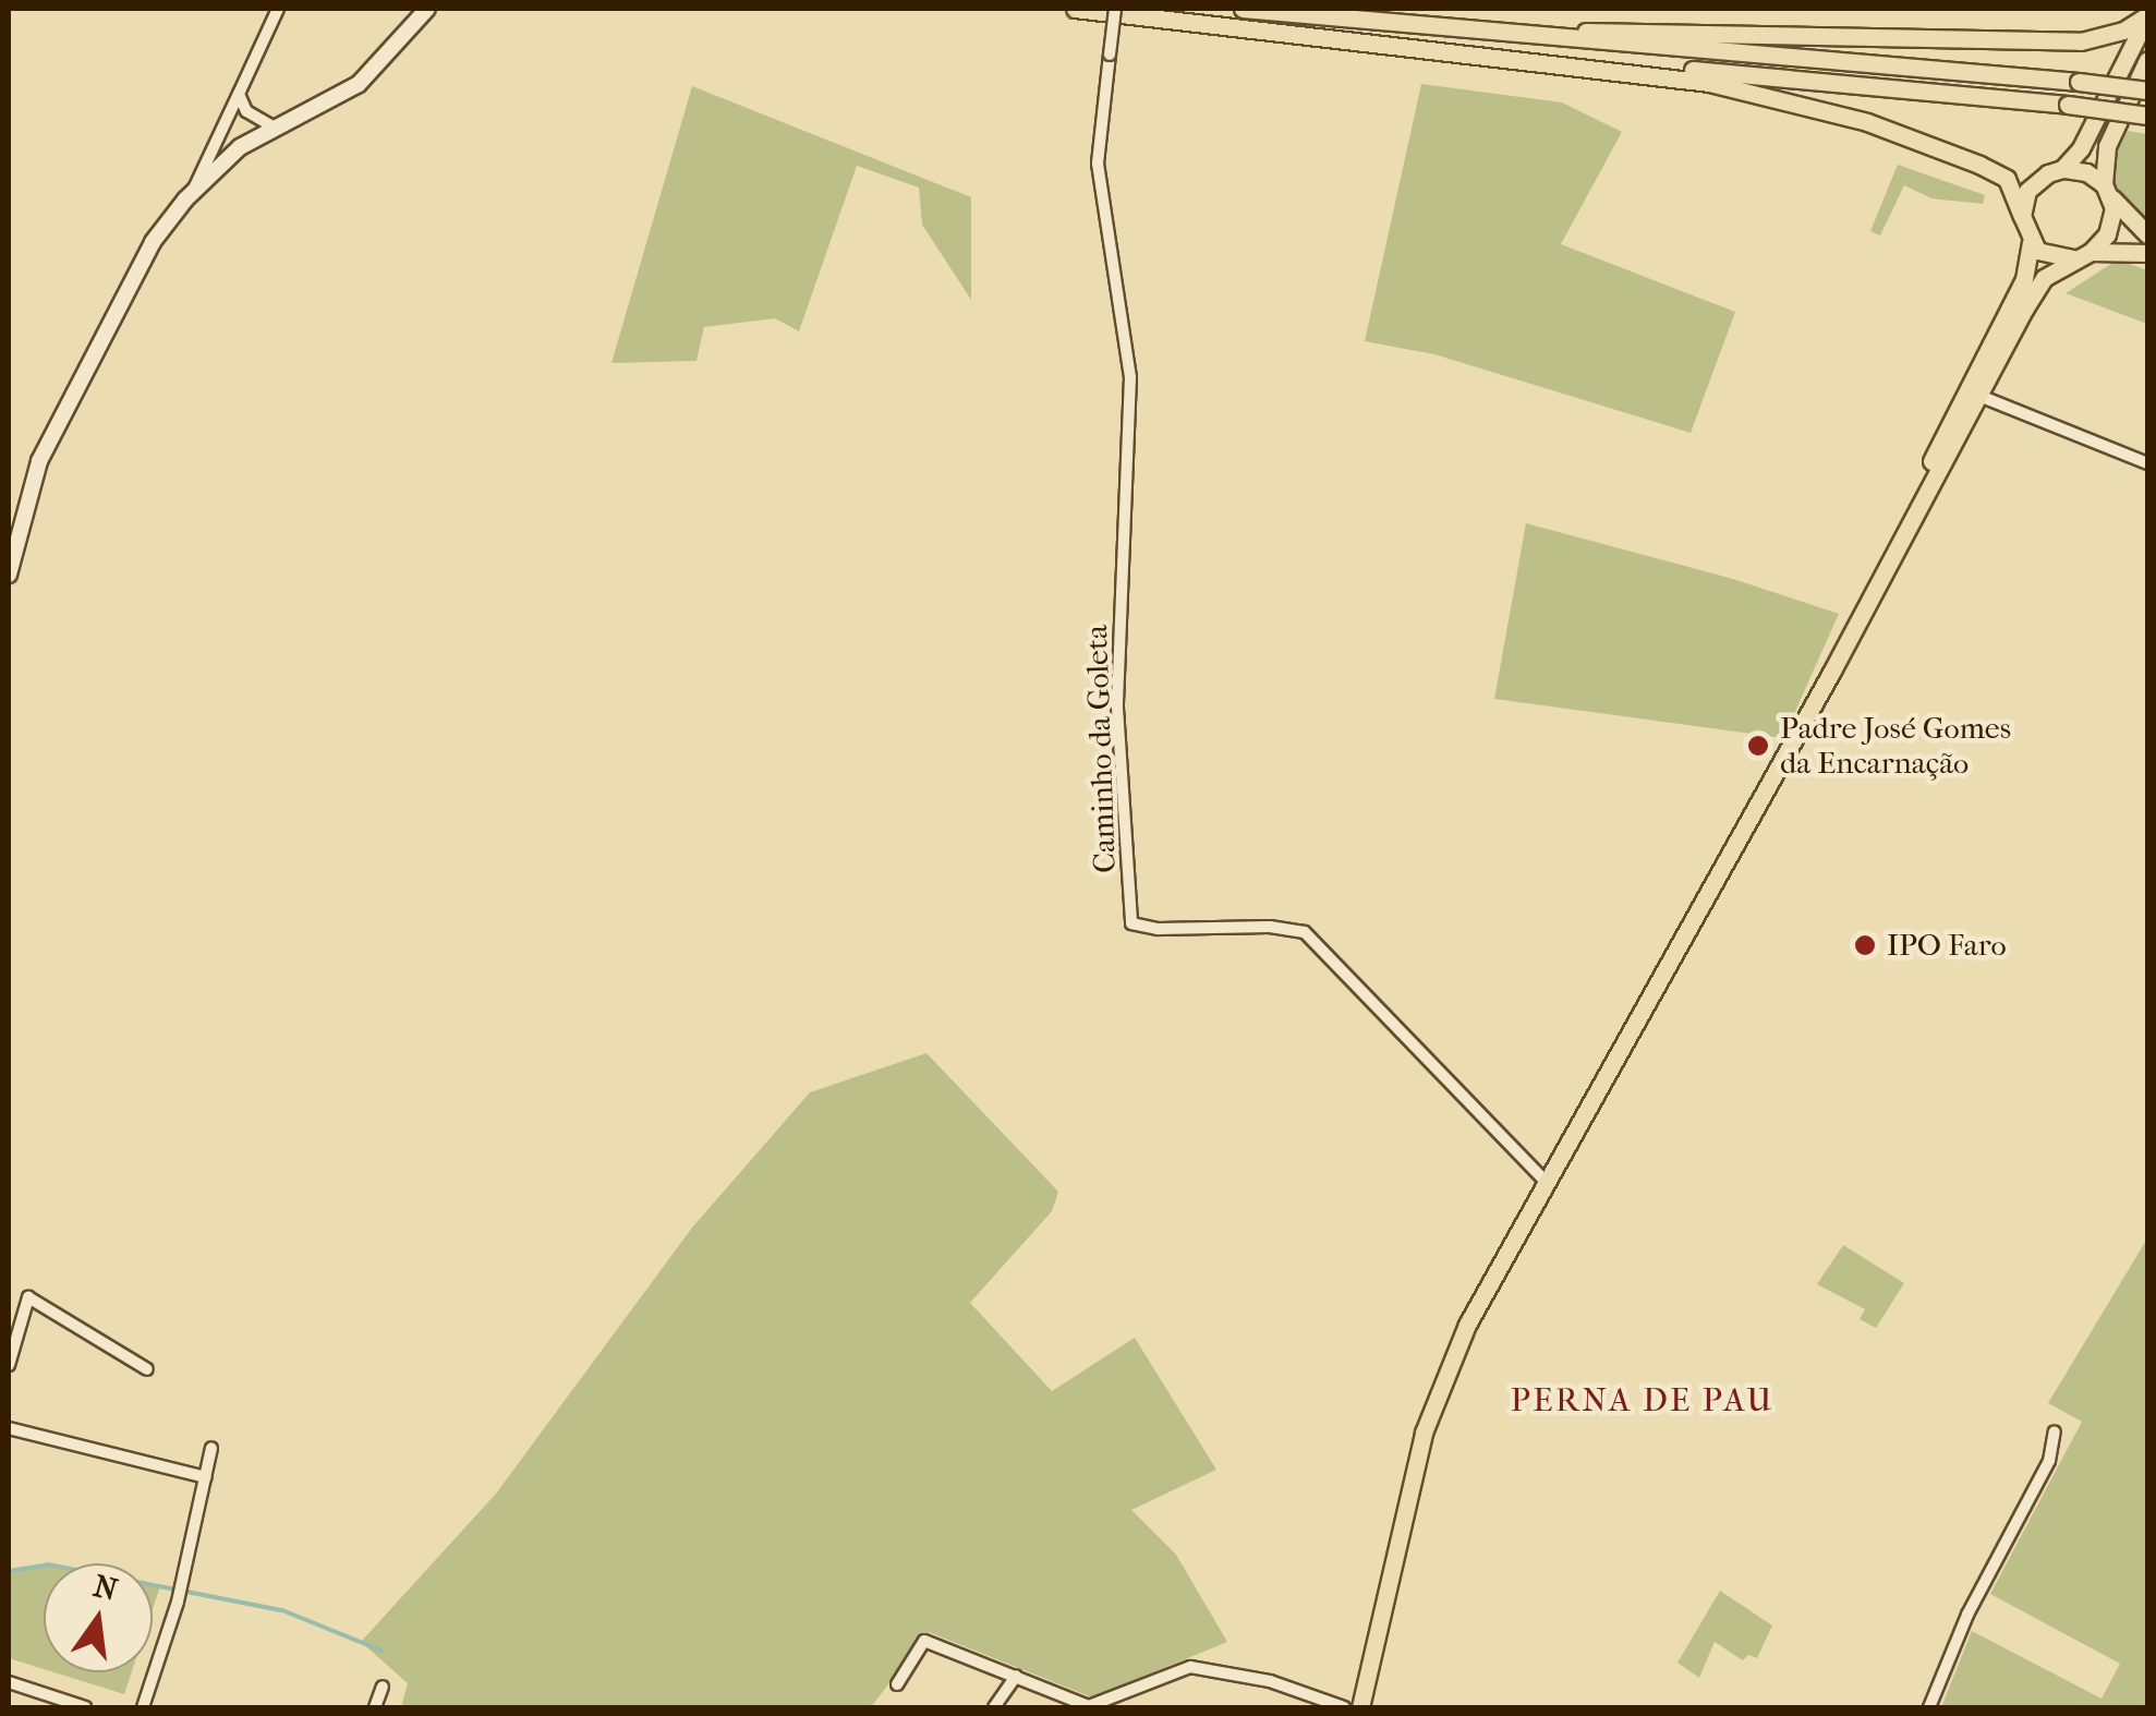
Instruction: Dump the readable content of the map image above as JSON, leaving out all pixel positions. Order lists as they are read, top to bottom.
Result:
{
  "streets": {
    "street": ["Caminho da Goleta"]
  },
  "districts": ["PERNA DE PAU"],
  "places": ["Padre José Gomes da Encarnação", "IPO Faro"],
  "north": "top"
}
